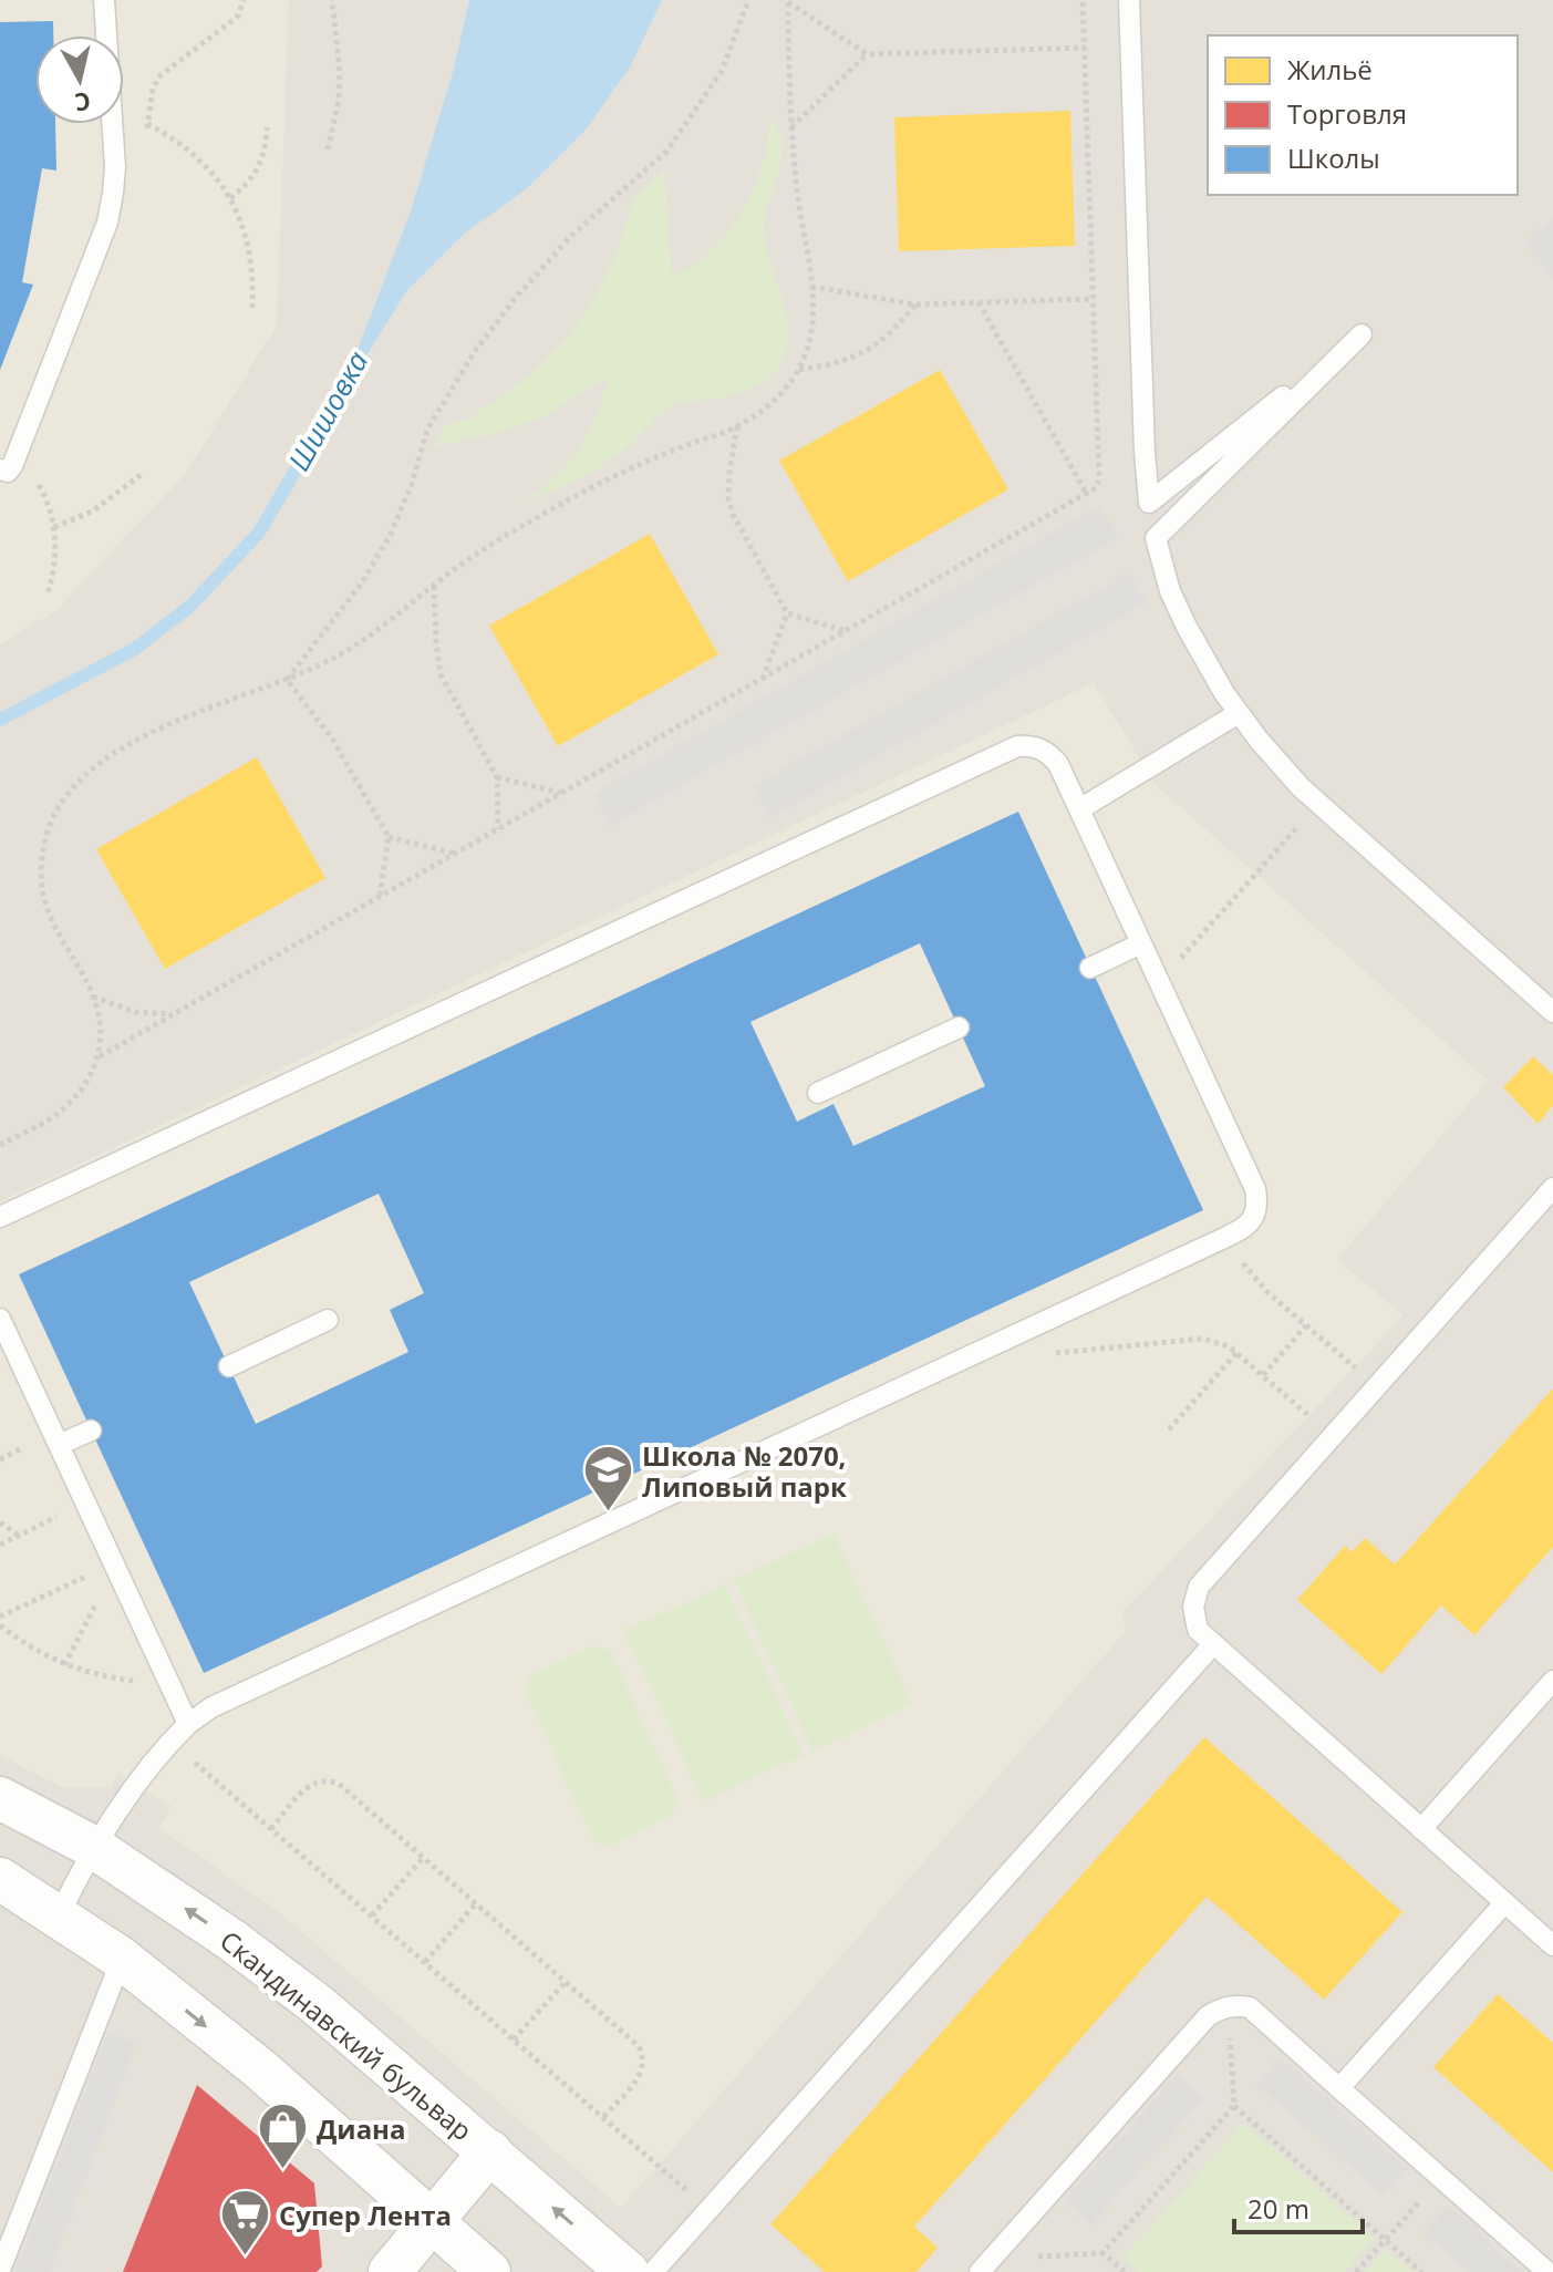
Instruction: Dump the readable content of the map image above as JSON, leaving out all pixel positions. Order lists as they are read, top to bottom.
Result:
{
  "streets": {
    "street": ["Скандинавский бульвар"]
  },
  "water": ["Шишовка"],
  "places": {
    "school or university": ["Школа № 2070, Липовый парк"],
    "shop": ["Диана"],
    "supermarket": ["Супер Лента"]
  },
  "legend": ["Жильё", "Торговля", "Школы"],
  "scale_bar": "20 m",
  "north": "bottom"
}
